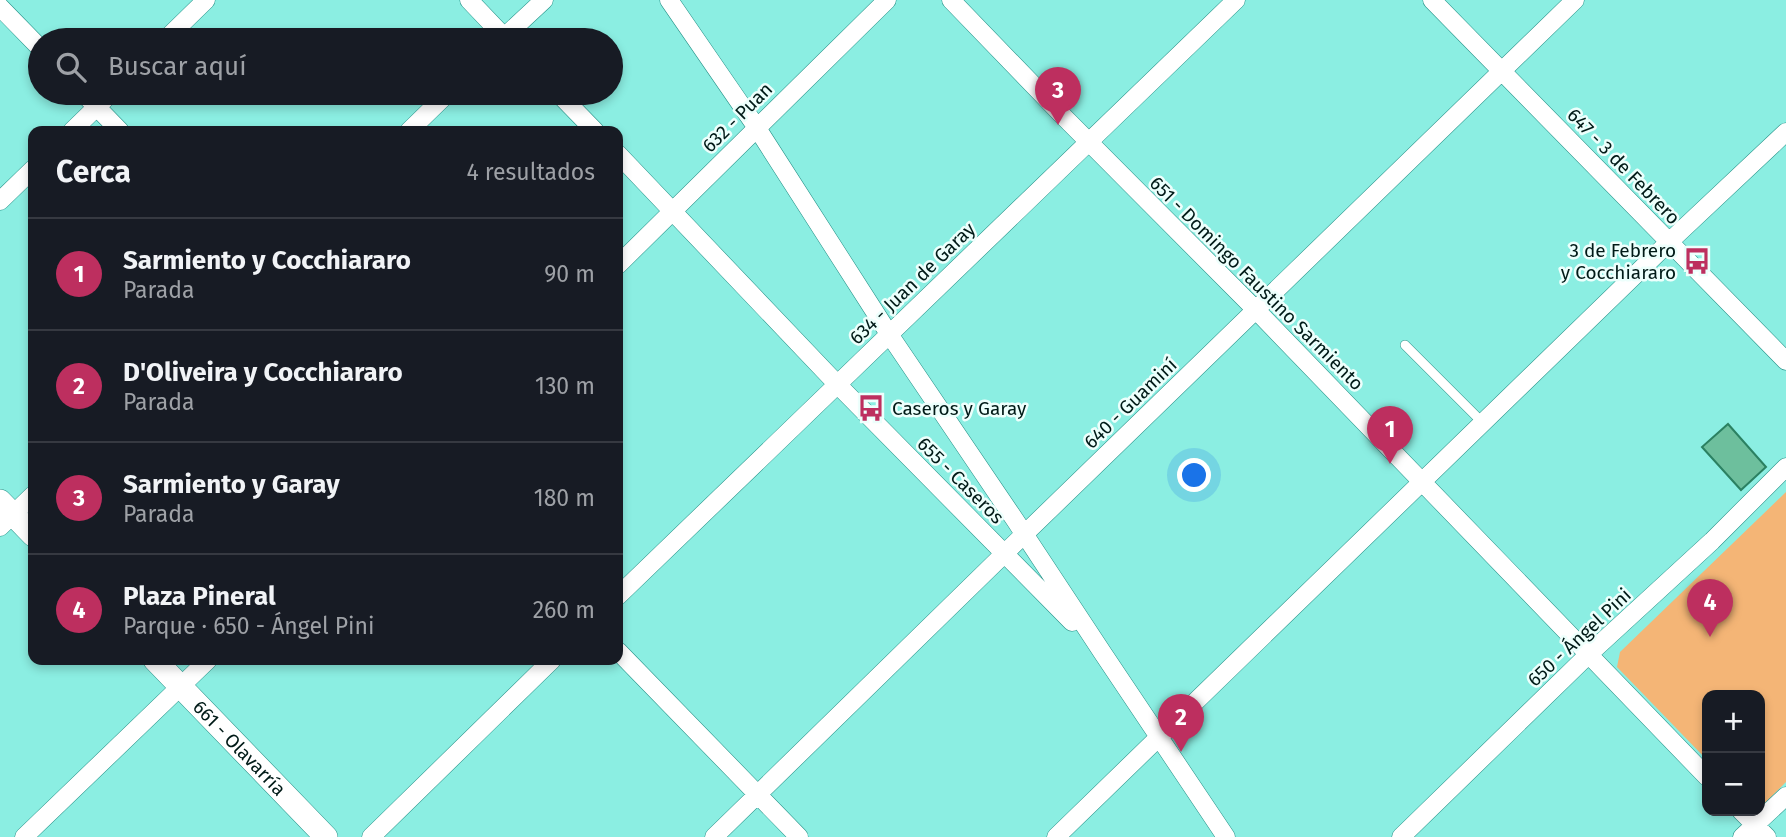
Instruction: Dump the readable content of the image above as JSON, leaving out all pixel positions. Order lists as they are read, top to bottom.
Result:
{
  "streets": {
    "street": [
      "632 - Puan",
      "647 - 3 de Febrero",
      "634 - Juan de Garay",
      "651 - Domingo Faustino Sarmiento",
      "640 - Guaminí",
      "655 - Caseros",
      "650 - Ángel Pini",
      "661 - Olavarría"
    ]
  },
  "crossings": [
    ["632 - Puan", "655 - Caseros"],
    ["647 - 3 de Febrero", "640 - Guaminí"],
    ["634 - Juan de Garay", "651 - Domingo Faustino Sarmiento"],
    ["634 - Juan de Garay", "655 - Caseros"],
    ["651 - Domingo Faustino Sarmiento", "640 - Guaminí"],
    ["651 - Domingo Faustino Sarmiento", "650 - Ángel Pini"],
    ["640 - Guaminí", "655 - Caseros"]
  ],
  "places": {
    "bus stop": ["3 de Febrero y Cocchiararo", "Caseros y Garay"]
  },
  "page": {
    "search": "Buscar aquí",
    "pins": [
      "3",
      "1",
      "4",
      "2"
    ],
    "heading": ["Cerca", "4 resultados"],
    "list": [
      {
        "mark": "1",
        "name": "Sarmiento y Cocchiararo",
        "note": "Parada",
        "value": "90 m"
      },
      {
        "mark": "2",
        "name": "D'Oliveira y Cocchiararo",
        "note": "Parada",
        "value": "130 m"
      },
      {
        "mark": "3",
        "name": "Sarmiento y Garay",
        "note": "Parada",
        "value": "180 m"
      },
      {
        "mark": "4",
        "name": "Plaza Pineral",
        "note": "Parque · 650 - Ángel Pini",
        "value": "260 m"
      }
    ],
    "map_buttons": ["+", "−"]
  }
}
